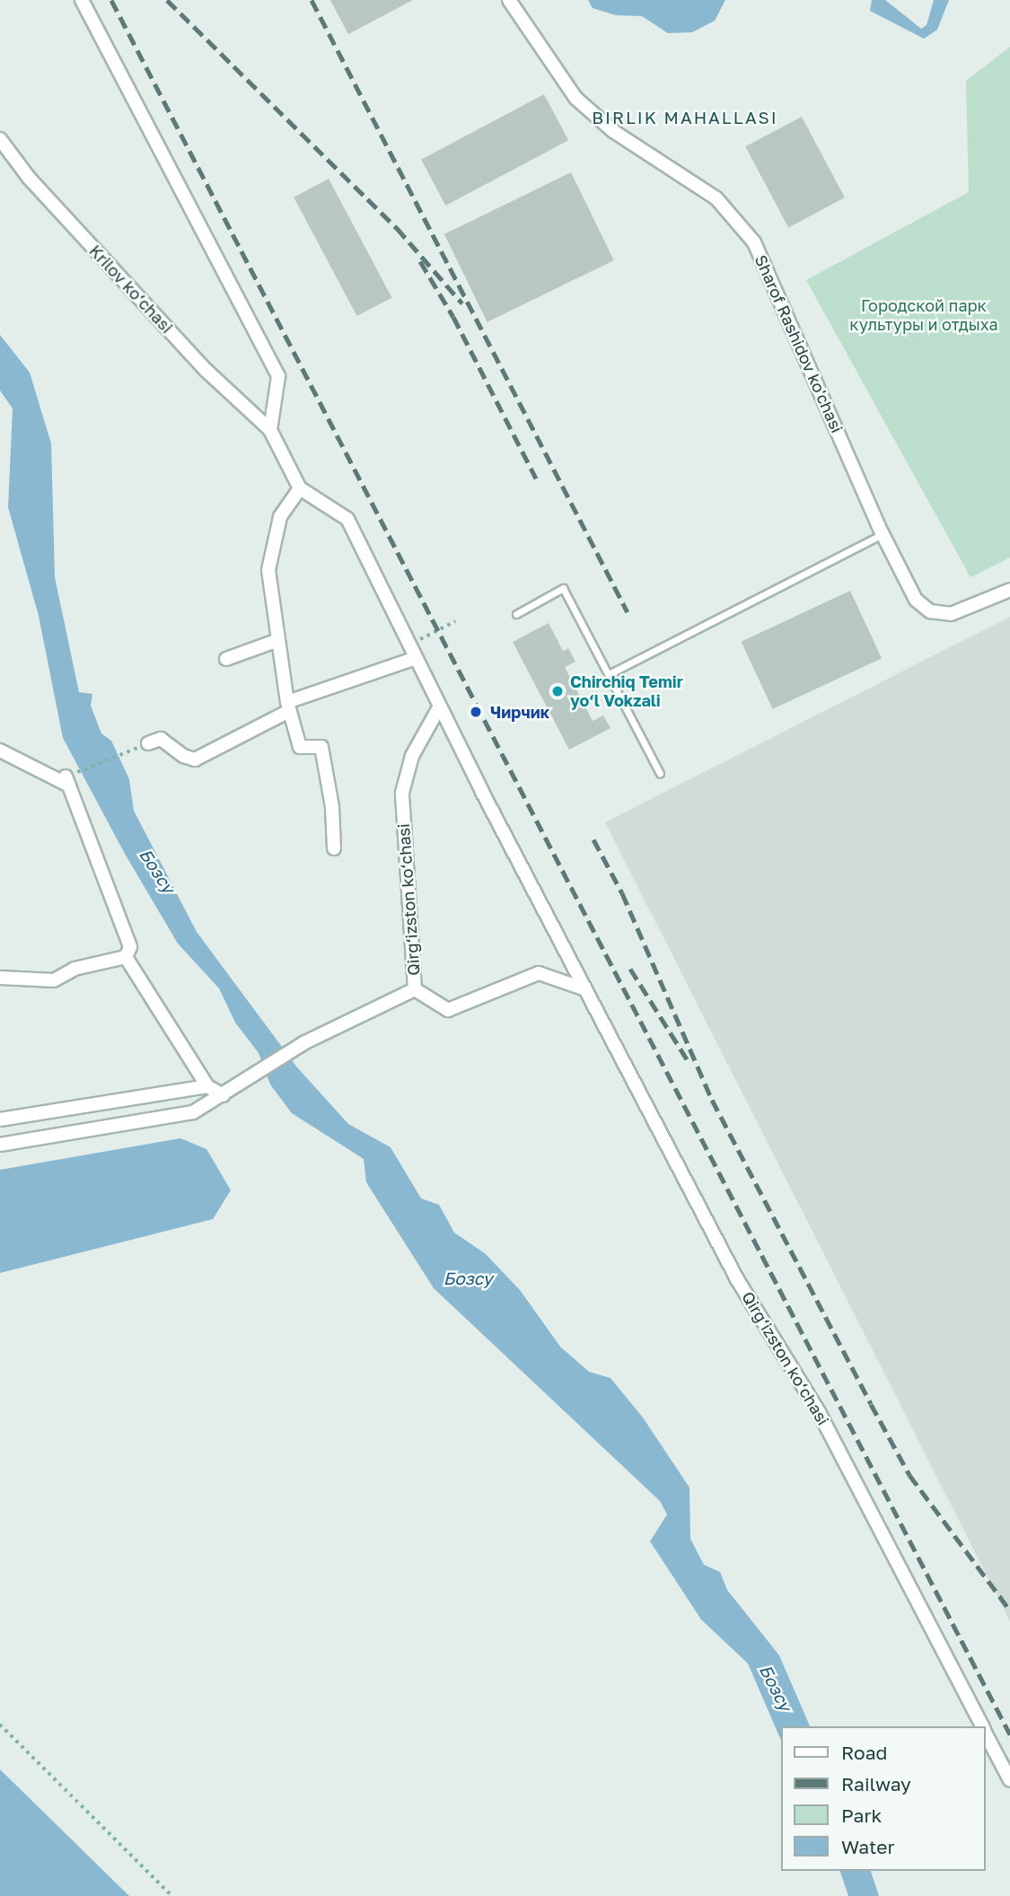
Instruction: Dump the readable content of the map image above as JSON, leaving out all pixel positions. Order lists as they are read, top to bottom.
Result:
{
  "streets": {
    "street": ["Krilov ko‘chasi", "Sharof Rashidov ko'chasi", "Qirg‘izston ko‘chasi"]
  },
  "districts": ["BIRLIK MAHALLASI"],
  "water": ["Бозсу"],
  "parks": ["Городской парк культуры и отдыха"],
  "places": ["Chirchiq Temir yo‘l Vokzali", "Чирчик"],
  "legend": [
    "Road",
    "Railway",
    "Park",
    "Water"
  ]
}
